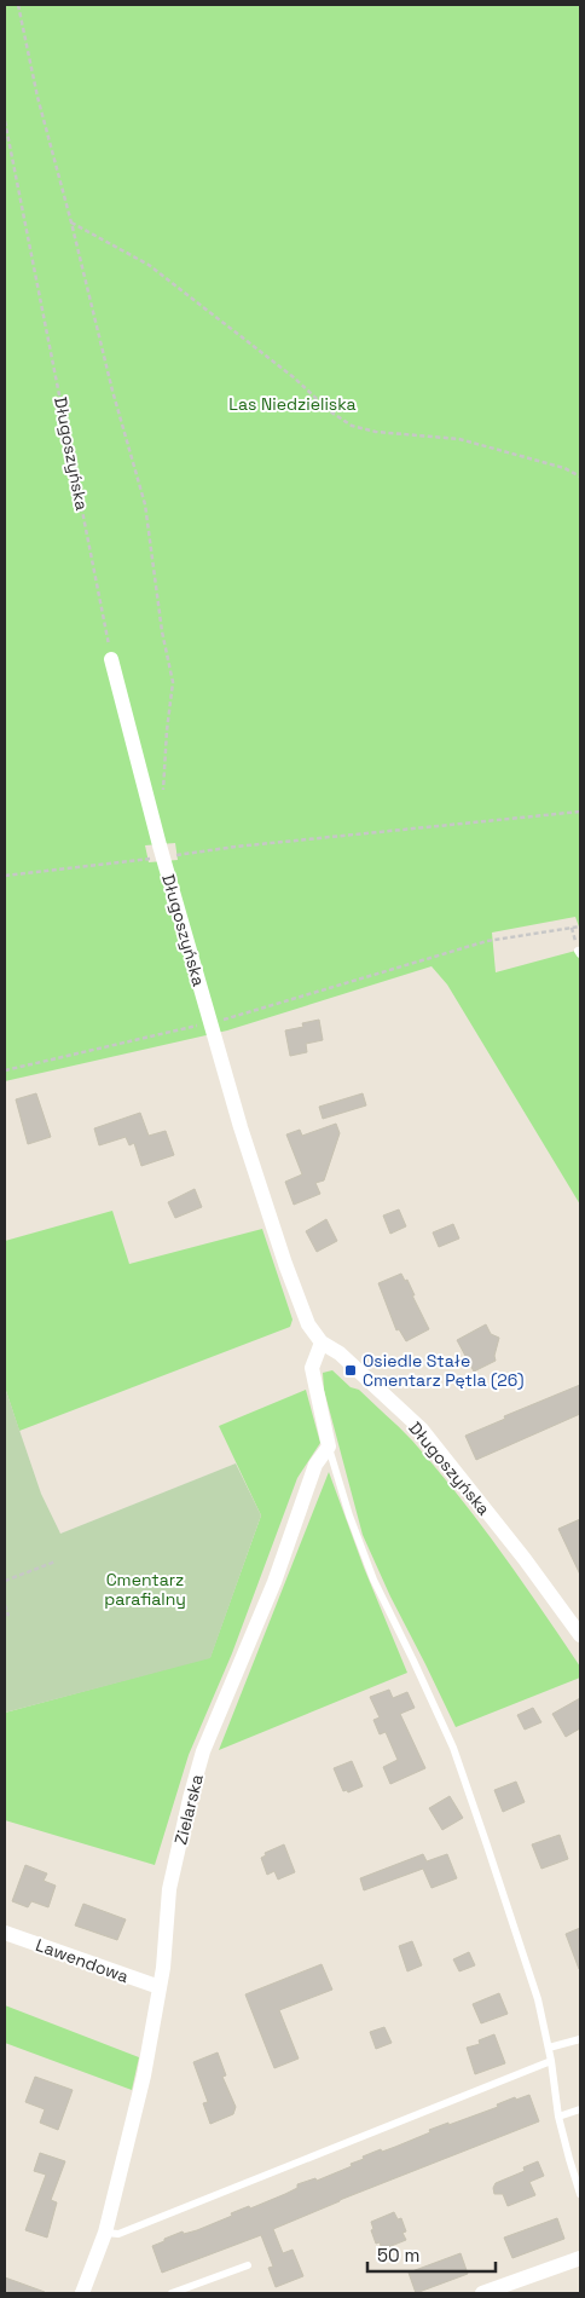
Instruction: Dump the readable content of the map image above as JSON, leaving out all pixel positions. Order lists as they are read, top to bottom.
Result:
{
  "streets": {
    "street": ["Długoszyńska", "Zielarska", "Lawendowa"]
  },
  "crossings": [
    ["Zielarska", "Lawendowa"]
  ],
  "parks": ["Las Niedzieliska", "Cmentarz parafialny"],
  "places": {
    "transit": ["Osiedle Stałe Cmentarz Pętla (26)"]
  },
  "scale_bar": "50 m"
}
